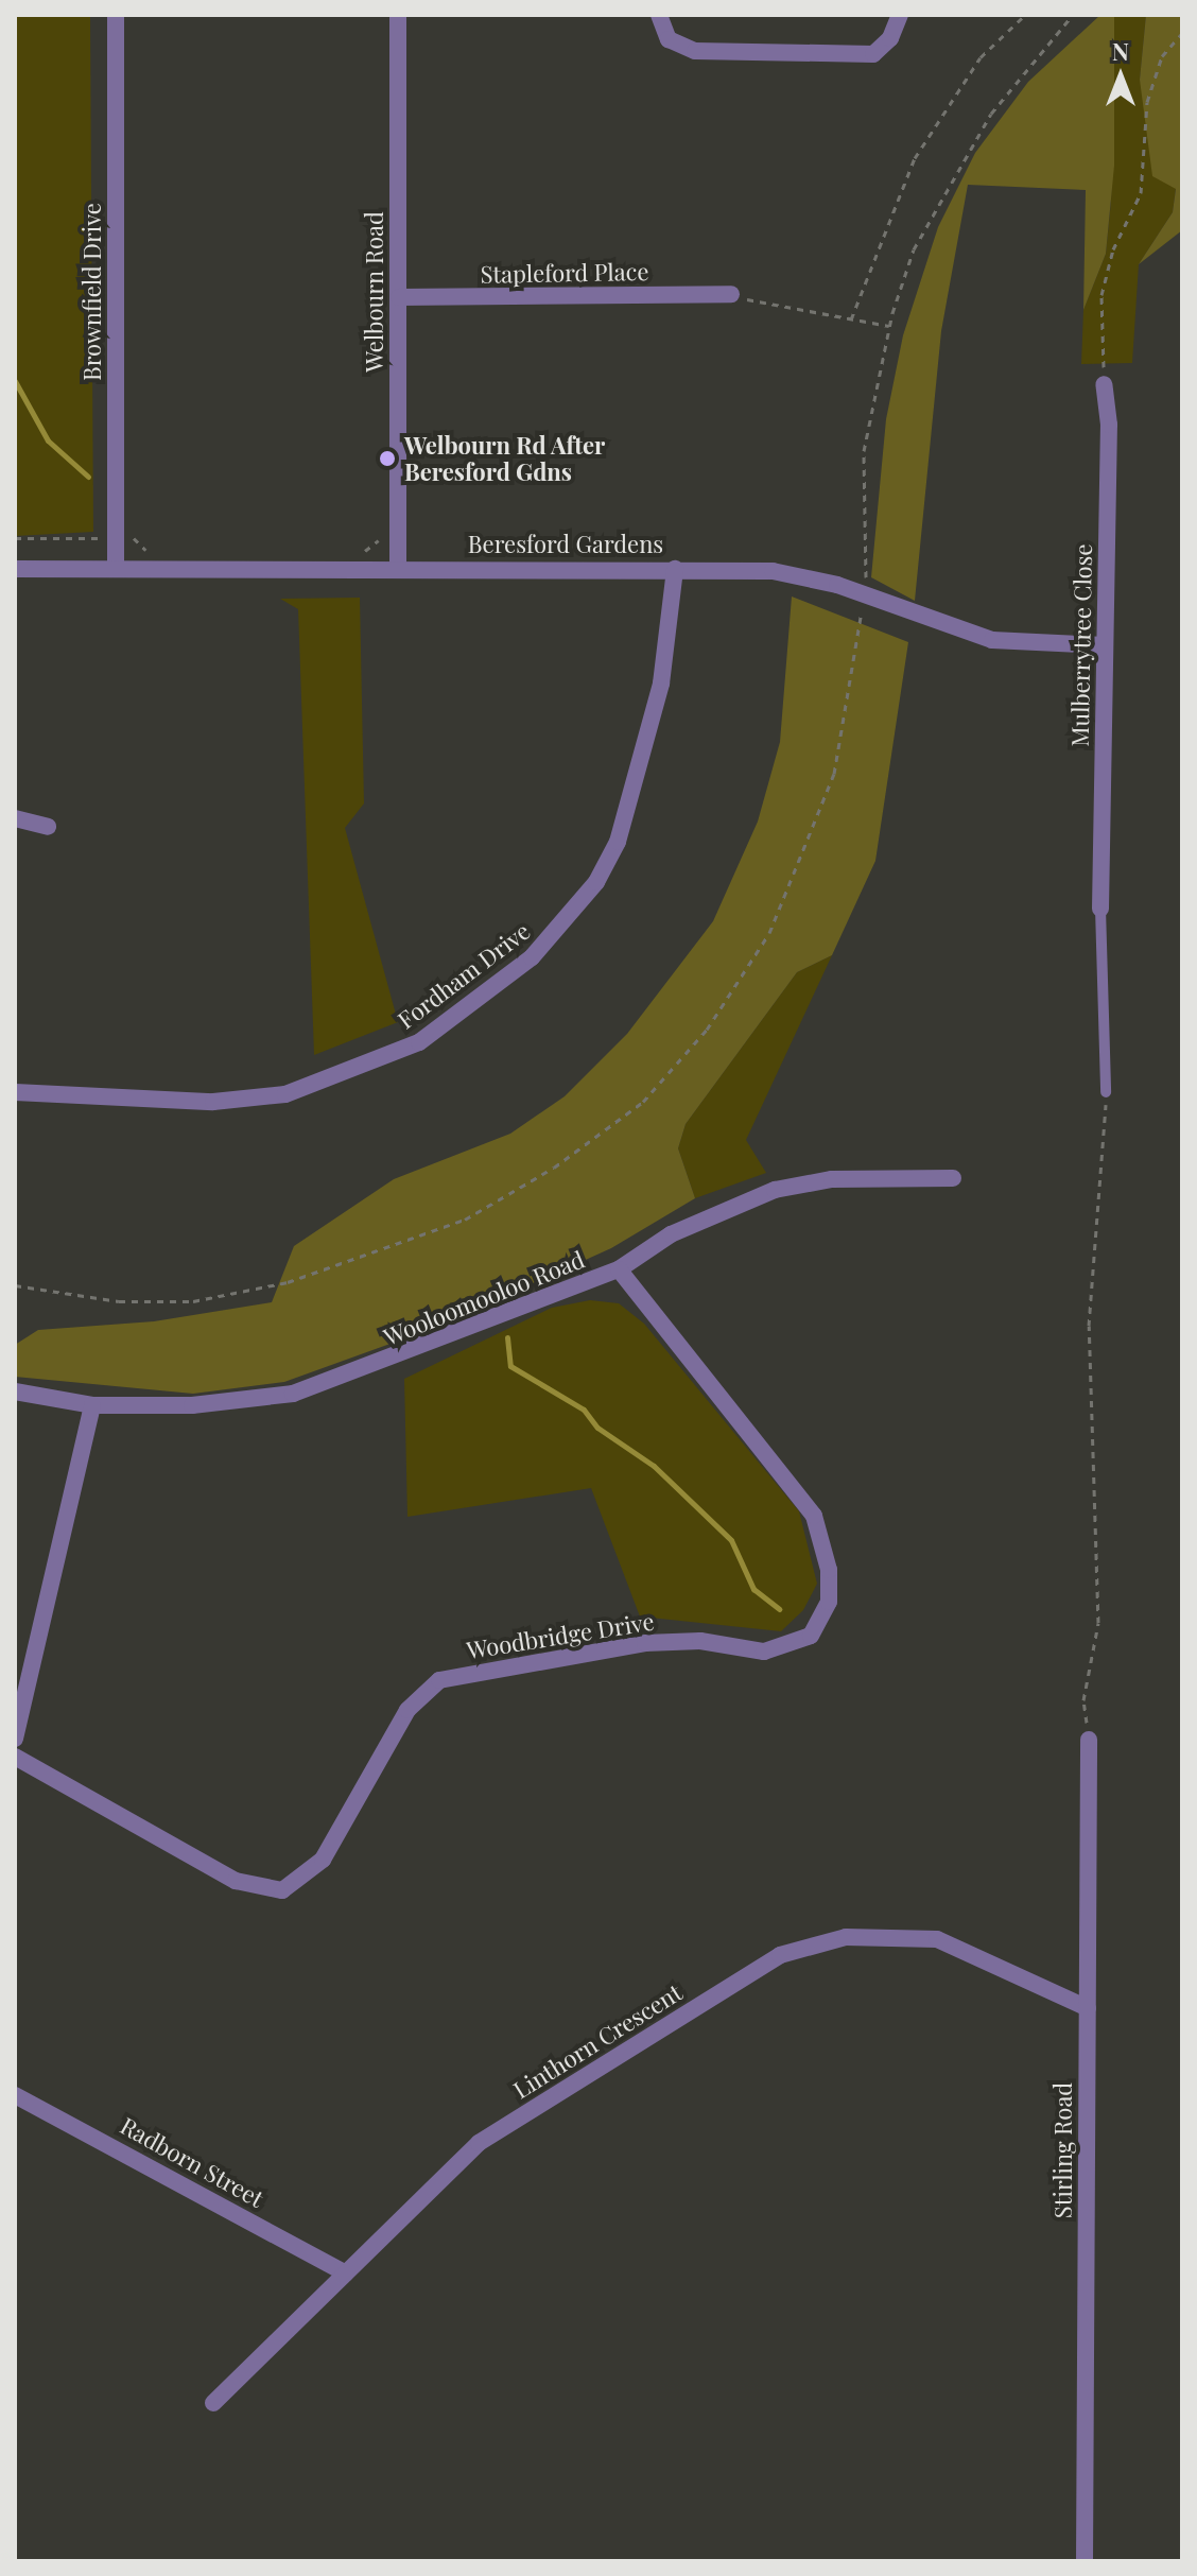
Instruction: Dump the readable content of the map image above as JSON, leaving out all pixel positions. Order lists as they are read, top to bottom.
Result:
{
  "streets": {
    "street": [
      "Stapleford Place",
      "Brownfield Drive",
      "Welbourn Road",
      "Beresford Gardens",
      "Mulberrytree Close",
      "Fordham Drive",
      "Wooloomooloo Road",
      "Woodbridge Drive",
      "Linthorn Crescent",
      "Stirling Road",
      "Radborn Street"
    ]
  },
  "crossings": [
    ["Stapleford Place", "Welbourn Road"],
    ["Brownfield Drive", "Beresford Gardens"],
    ["Welbourn Road", "Beresford Gardens"],
    ["Beresford Gardens", "Mulberrytree Close"],
    ["Beresford Gardens", "Fordham Drive"],
    ["Wooloomooloo Road", "Woodbridge Drive"],
    ["Linthorn Crescent", "Stirling Road"],
    ["Linthorn Crescent", "Radborn Street"]
  ],
  "places": ["Welbourn Rd After Beresford Gdns"],
  "north": "top"
}
